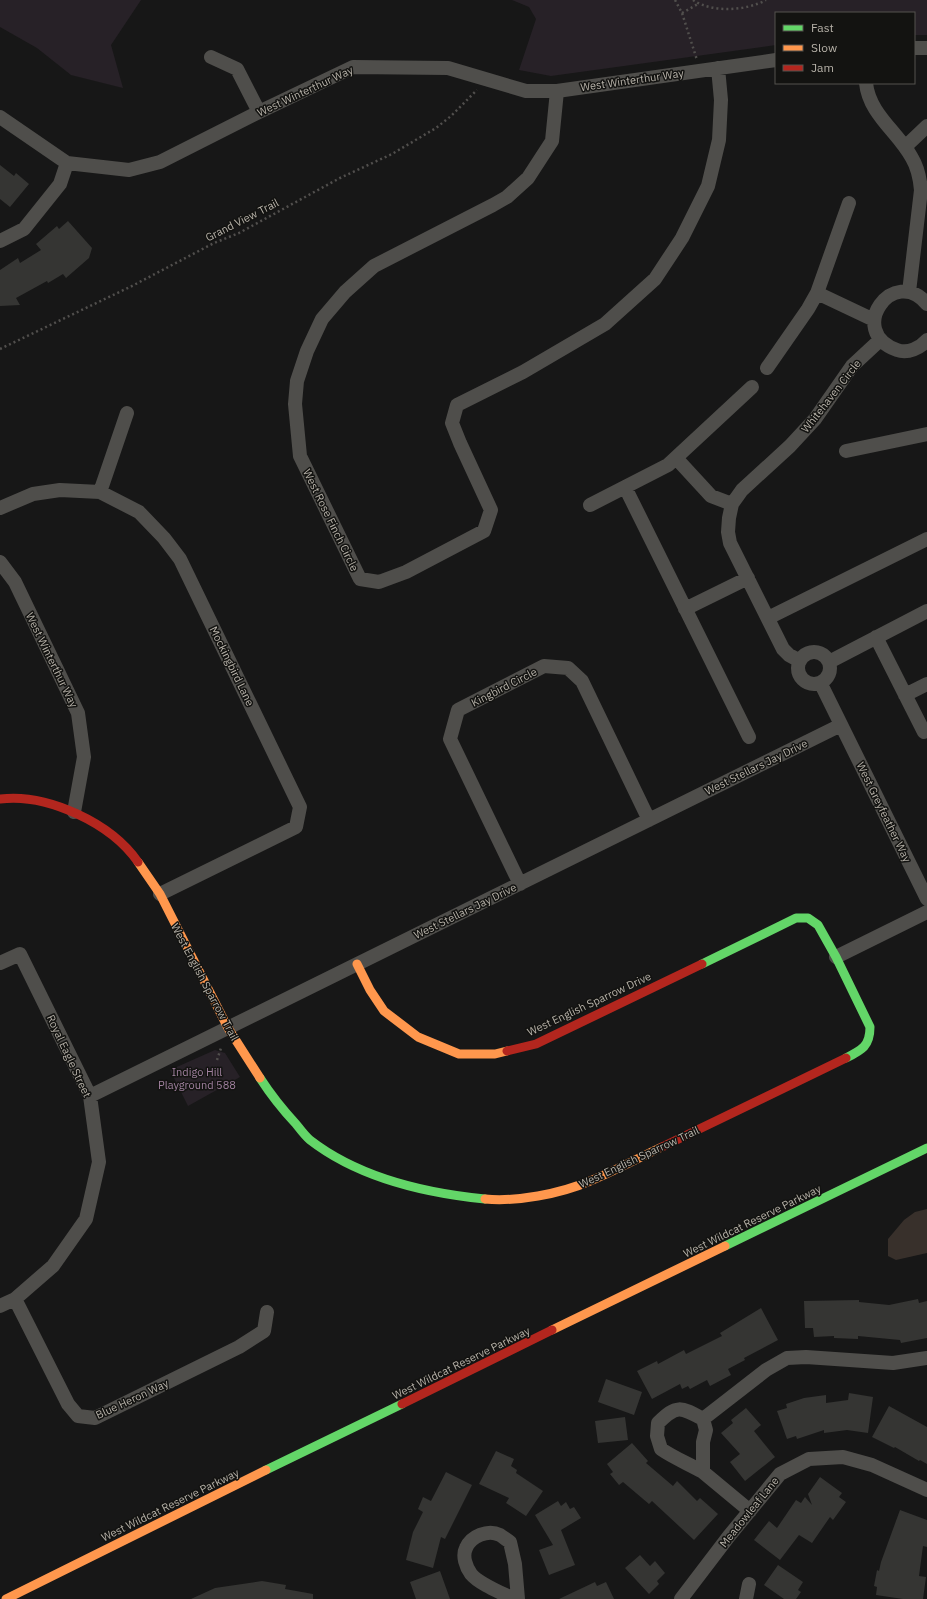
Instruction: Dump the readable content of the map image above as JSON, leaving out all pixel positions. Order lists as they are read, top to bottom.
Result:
{
  "streets": {
    "street": [
      "West Winterthur Way",
      "Whitehaven Circle",
      "West Rose Finch Circle",
      "Mockingbird Lane",
      "Kingbird Circle",
      "West Stellars Jay Drive",
      "West Greyfeather Way",
      "West English Sparrow Trail",
      "West English Sparrow Drive",
      "Royal Eagle Street",
      "West Wildcat Reserve Parkway",
      "Blue Heron Way",
      "Meadowleaf Lane"
    ],
    "path": ["Grand View Trail"]
  },
  "crossings": [
    ["West Winterthur Way", "West Rose Finch Circle"],
    ["West Winterthur Way", "West English Sparrow Trail"],
    ["Mockingbird Lane", "West English Sparrow Trail"],
    ["Kingbird Circle", "West Stellars Jay Drive"],
    ["West Stellars Jay Drive", "West Greyfeather Way"],
    ["West Stellars Jay Drive", "West English Sparrow Trail"],
    ["West Stellars Jay Drive", "West English Sparrow Drive"],
    ["West Stellars Jay Drive", "Royal Eagle Street"],
    ["West English Sparrow Trail", "West English Sparrow Drive"],
    ["Royal Eagle Street", "Blue Heron Way"]
  ],
  "parks": ["Indigo Hill Playground 588"],
  "legend": ["Fast", "Slow", "Jam"]
}
